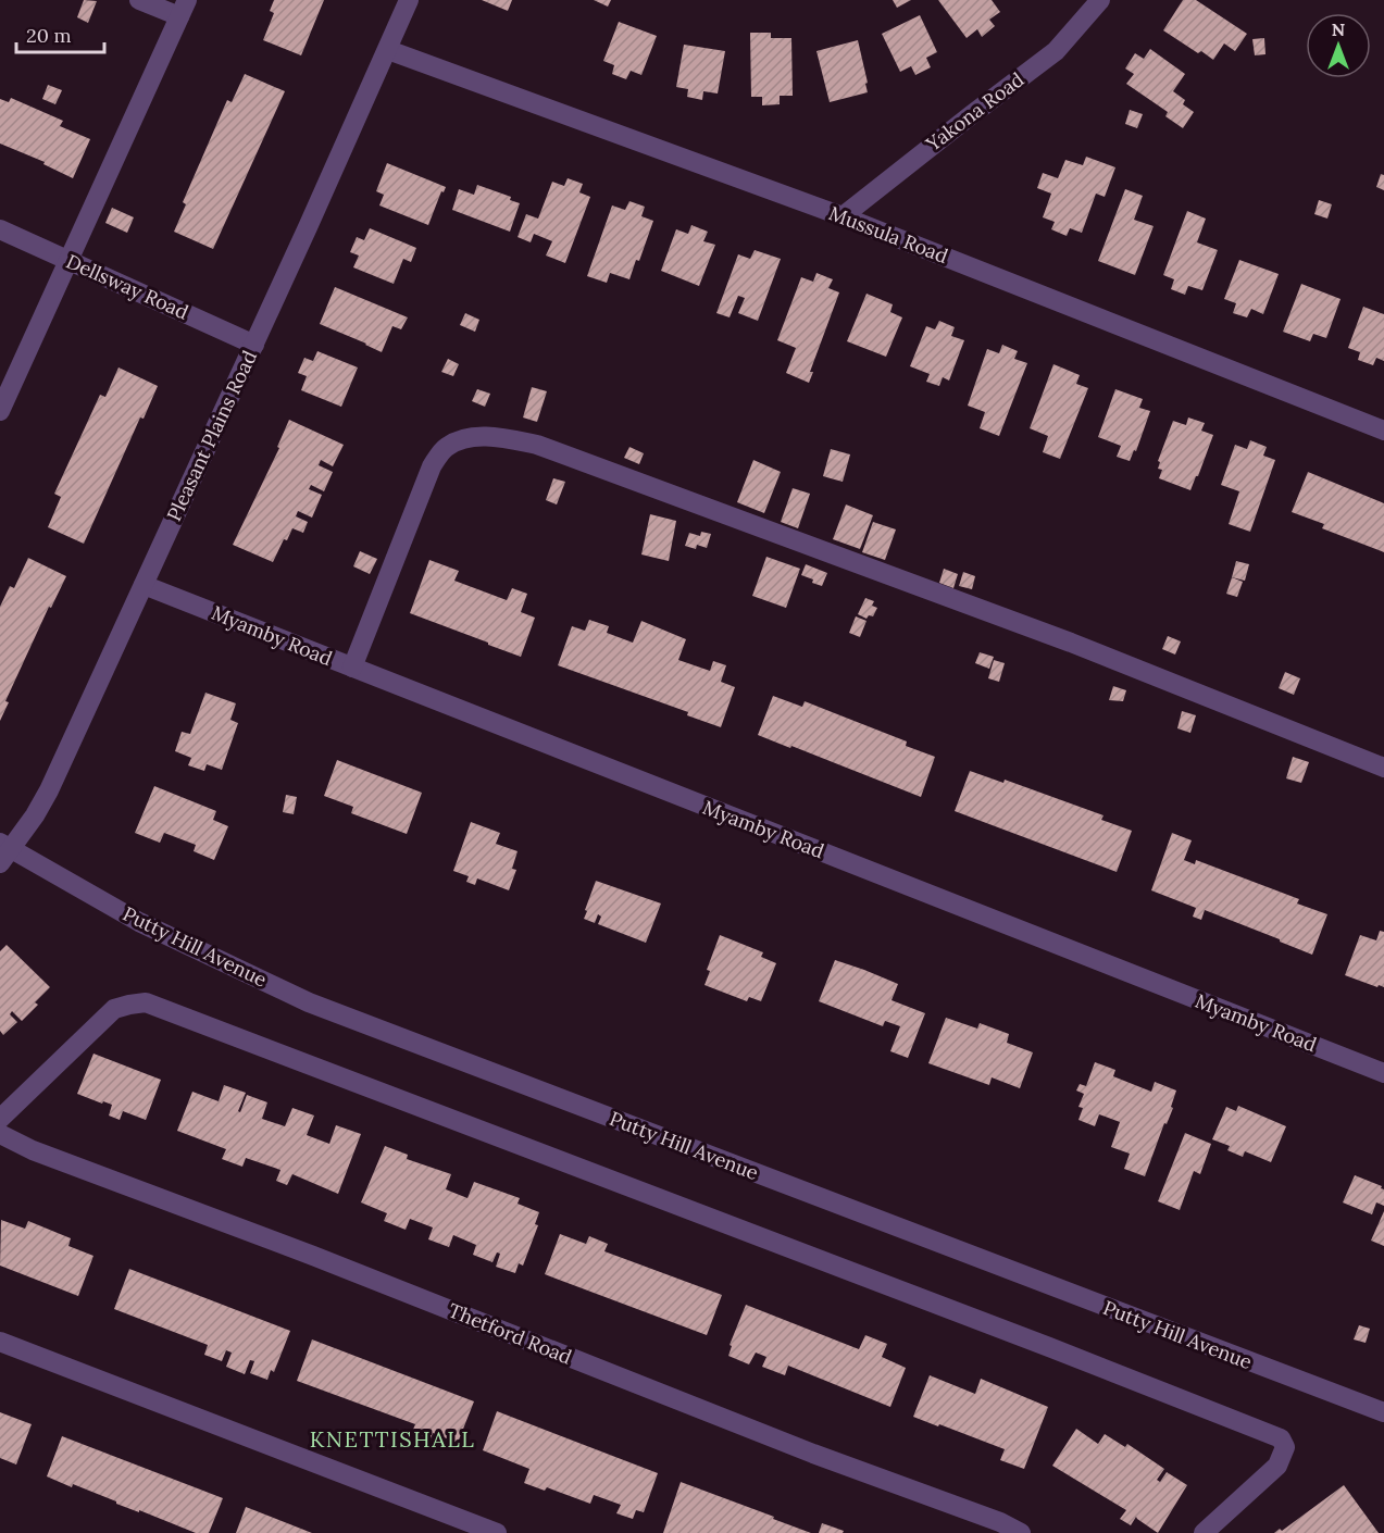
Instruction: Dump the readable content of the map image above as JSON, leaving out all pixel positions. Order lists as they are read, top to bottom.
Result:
{
  "streets": {
    "street": [
      "Yakona Road",
      "Mussula Road",
      "Dellsway Road",
      "Pleasant Plains Road",
      "Myamby Road",
      "Putty Hill Avenue",
      "Thetford Road"
    ]
  },
  "crossings": [
    ["Yakona Road", "Mussula Road"],
    ["Mussula Road", "Pleasant Plains Road"],
    ["Dellsway Road", "Pleasant Plains Road"],
    ["Pleasant Plains Road", "Myamby Road"],
    ["Pleasant Plains Road", "Putty Hill Avenue"]
  ],
  "districts": ["KNETTISHALL"],
  "scale_bar": "20 m",
  "north": "top"
}
